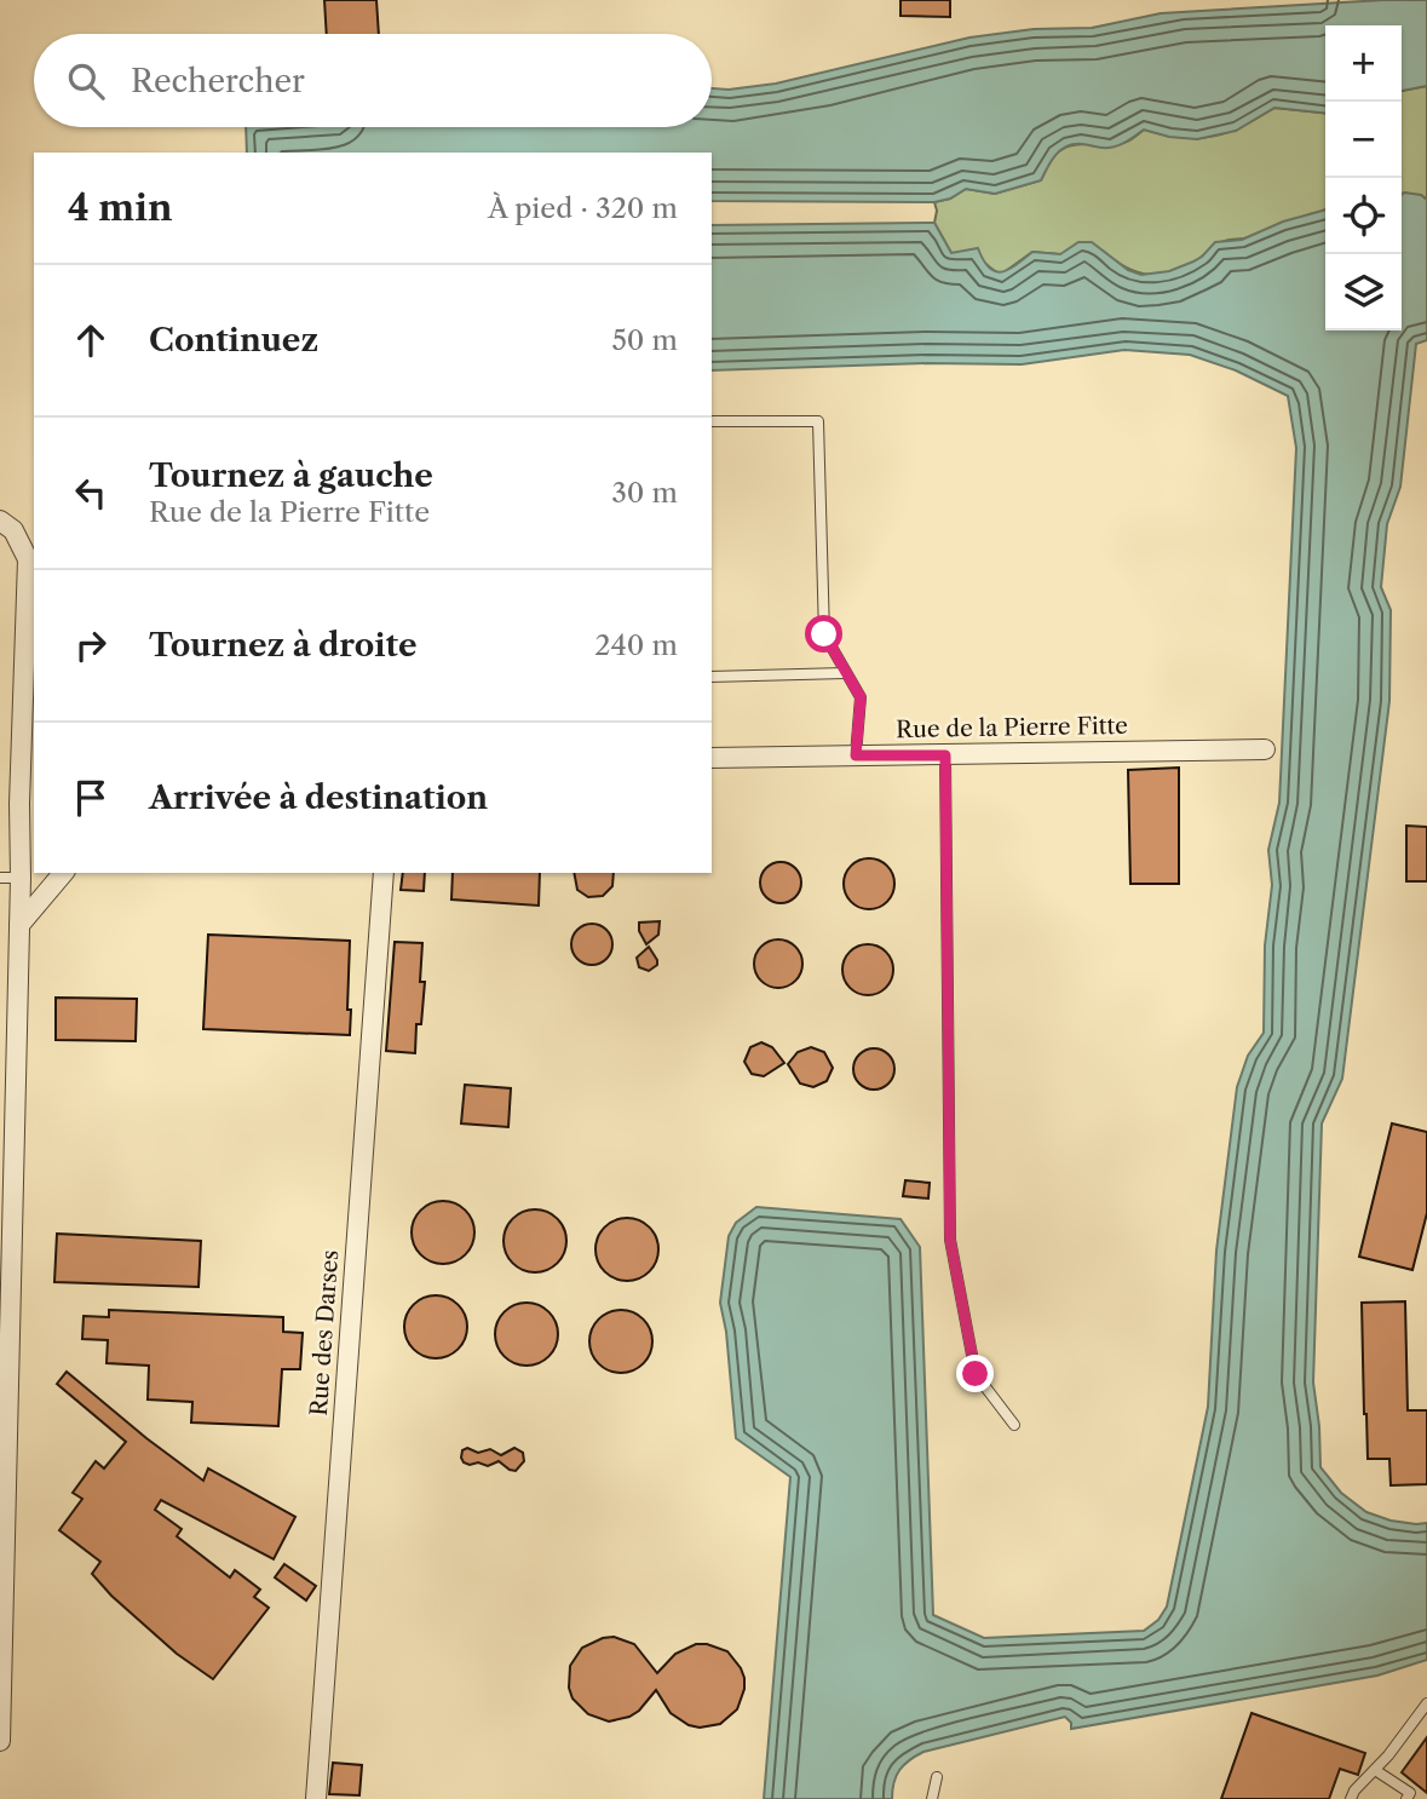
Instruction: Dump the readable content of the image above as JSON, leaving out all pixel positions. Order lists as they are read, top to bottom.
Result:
{
  "streets": {
    "street": ["Rue de la Pierre Fitte", "Rue des Darses"]
  },
  "page": {
    "map_buttons": ["+", "−"],
    "search": "Rechercher",
    "heading": ["4 min", "À pied · 320 m"],
    "list": [
      ["Continuez", "50 m"],
      ["Tournez à gauche", "Rue de la Pierre Fitte", "30 m"],
      ["Tournez à droite", "240 m"],
      "Arrivée à destination"
    ]
  }
}
